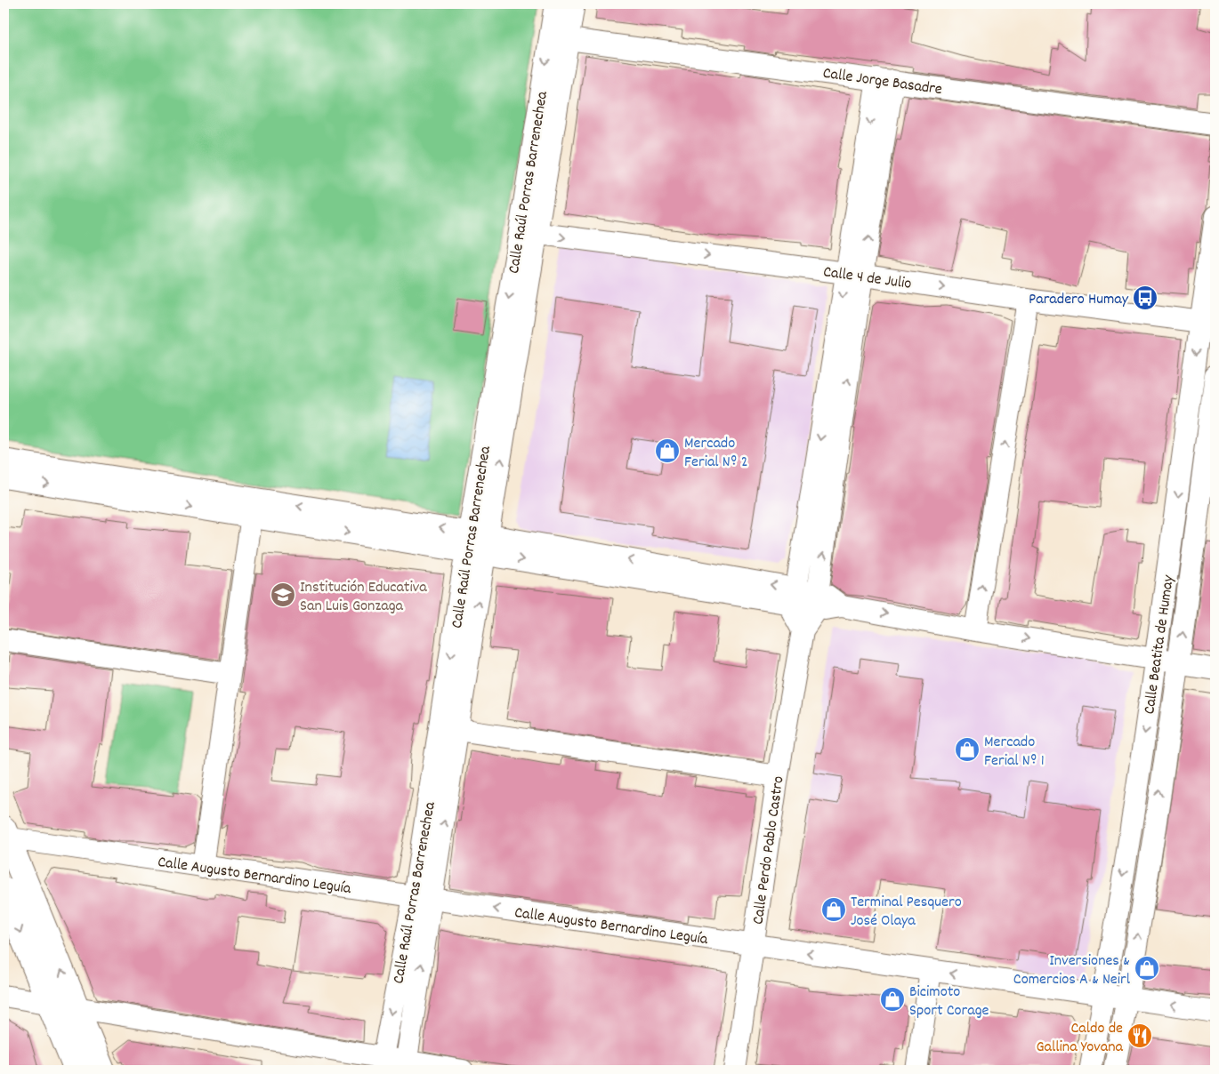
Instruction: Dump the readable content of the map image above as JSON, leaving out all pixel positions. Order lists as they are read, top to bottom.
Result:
{
  "streets": {
    "street": [
      "Calle Jorge Basadre",
      "Calle Raúl Porras Barrenechea",
      "Calle 4 de Julio",
      "Calle Beatita de Humay",
      "Calle Perdo Pablo Castro",
      "Calle Augusto Bernardino Leguía"
    ]
  },
  "crossings": [
    ["Calle Jorge Basadre", "Calle Raúl Porras Barrenechea"],
    ["Calle Raúl Porras Barrenechea", "Calle 4 de Julio"],
    ["Calle Raúl Porras Barrenechea", "Calle Augusto Bernardino Leguía"],
    ["Calle 4 de Julio", "Calle Beatita de Humay"],
    ["Calle Beatita de Humay", "Calle Augusto Bernardino Leguía"],
    ["Calle Perdo Pablo Castro", "Calle Augusto Bernardino Leguía"]
  ],
  "one_way": ["Calle 4 de Julio"],
  "places": {
    "bus stop": ["Paradero Humay"],
    "shop": [
      "Mercado Ferial Nº 2",
      "Mercado Ferial Nº 1",
      "Terminal Pesquero José Olaya",
      "Inversiones & Comercios A & Neirl",
      "Bicimoto Sport Corage"
    ],
    "school or university": ["Institución Educativa San Luis Gonzaga"],
    "restaurant": ["Caldo de Gallina Yovana"]
  }
}
